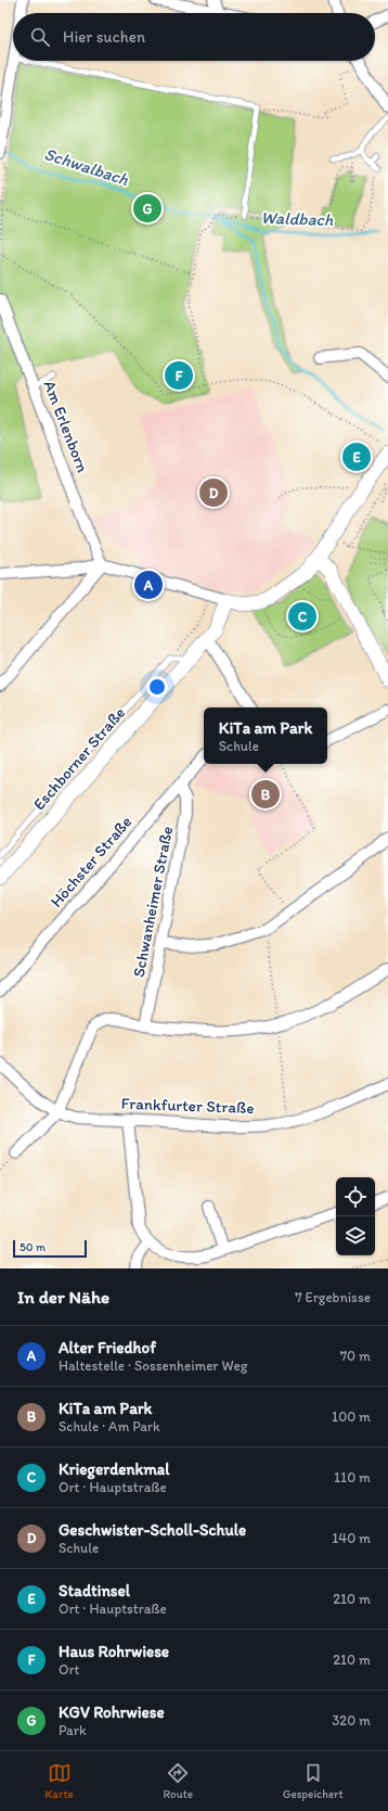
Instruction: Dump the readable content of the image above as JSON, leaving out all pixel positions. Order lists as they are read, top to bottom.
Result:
{
  "streets": {
    "street": [
      "Am Erlenborn",
      "Eschborner Straße",
      "Höchster Straße",
      "Schwanheimer Straße",
      "Frankfurter Straße"
    ]
  },
  "crossings": [
    ["Höchster Straße", "Schwanheimer Straße"]
  ],
  "water": ["Schwalbach", "Waldbach"],
  "scale_bar": "50 m",
  "page": {
    "search": "Hier suchen",
    "pins": [
      "G",
      "F",
      "E",
      "D",
      "A",
      "C",
      "B"
    ],
    "popup": ["KiTa am Park", "Schule"],
    "scale": "50 m",
    "heading": ["In der Nähe", "7 Ergebnisse"],
    "list": [
      {
        "mark": "A",
        "name": "Alter Friedhof",
        "note": "Haltestelle · Sossenheimer Weg",
        "value": "70 m"
      },
      {
        "mark": "B",
        "name": "KiTa am Park",
        "note": "Schule · Am Park",
        "value": "100 m"
      },
      {
        "mark": "C",
        "name": "Kriegerdenkmal",
        "note": "Ort · Hauptstraße",
        "value": "110 m"
      },
      {
        "mark": "D",
        "name": "Geschwister-Scholl-Schule",
        "note": "Schule",
        "value": "140 m"
      },
      {
        "mark": "E",
        "name": "Stadtinsel",
        "note": "Ort · Hauptstraße",
        "value": "210 m"
      },
      {
        "mark": "F",
        "name": "Haus Rohrwiese",
        "note": "Ort",
        "value": "210 m"
      },
      {
        "mark": "G",
        "name": "KGV Rohrwiese",
        "note": "Park",
        "value": "320 m"
      }
    ],
    "nav": ["Karte", "Route", "Gespeichert"]
  }
}
